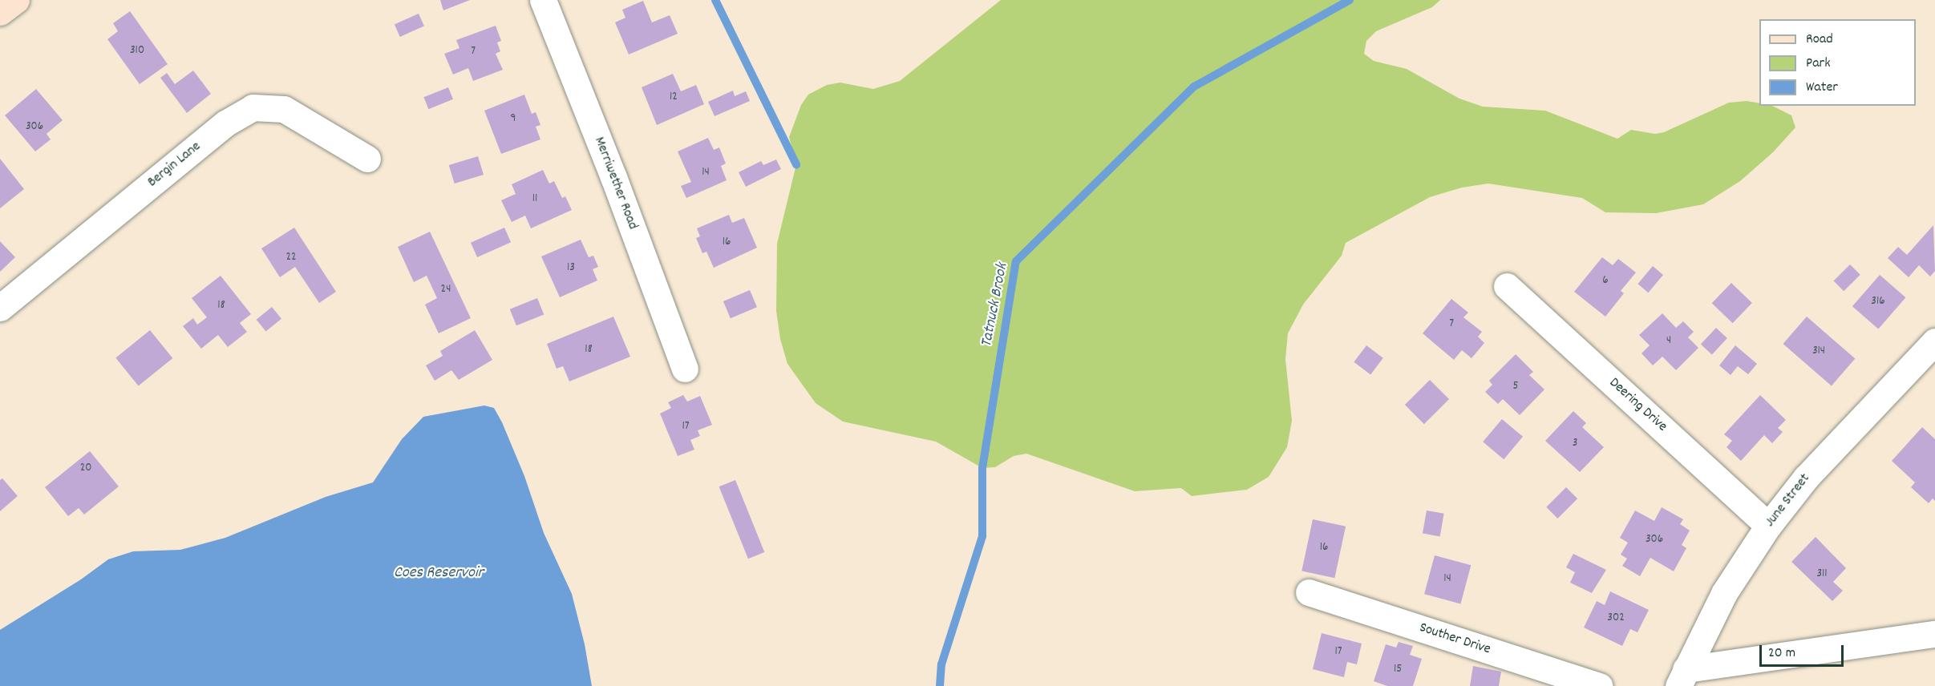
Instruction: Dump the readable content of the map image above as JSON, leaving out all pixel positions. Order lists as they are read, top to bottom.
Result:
{
  "streets": {
    "street": [
      "Bergin Lane",
      "Merriwether Road",
      "Deering Drive",
      "June Street",
      "Souther Drive"
    ]
  },
  "crossings": [
    ["Deering Drive", "June Street"]
  ],
  "water": ["Tatnuck Brook", "Coes Reservoir"],
  "house_numbers": [
    "310",
    "7",
    "12",
    "9",
    "306",
    "14",
    "11",
    "16",
    "22",
    "13",
    "6",
    "24",
    "316",
    "18",
    "7",
    "4",
    "18",
    "314",
    "5",
    "17",
    "3",
    "20",
    "306",
    "16",
    "311",
    "14",
    "302",
    "17",
    "15"
  ],
  "legend": ["Road", "Park", "Water"],
  "scale_bar": "20 m"
}
